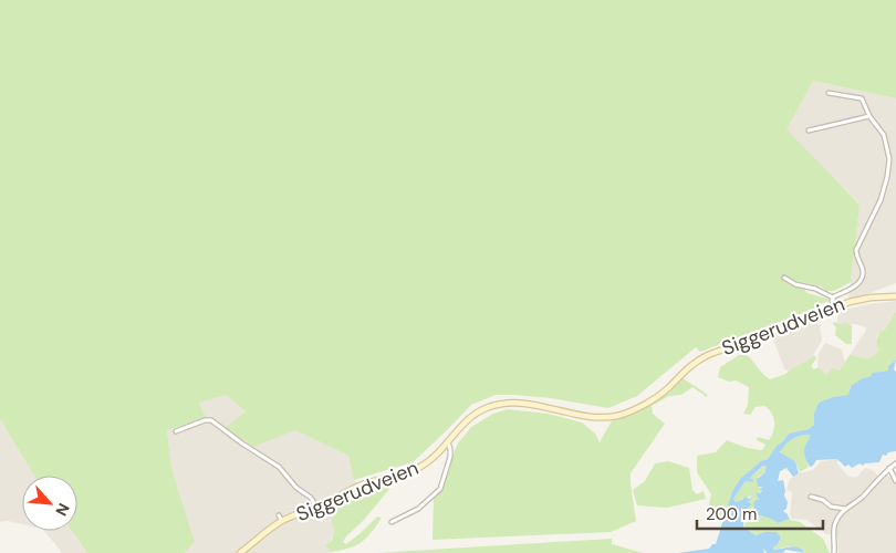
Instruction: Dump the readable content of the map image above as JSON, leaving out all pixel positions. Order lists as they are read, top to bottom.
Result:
{
  "streets": {
    "main road": ["Siggerudveien"]
  },
  "scale_bar": "200 m",
  "north": "bottom right"
}
